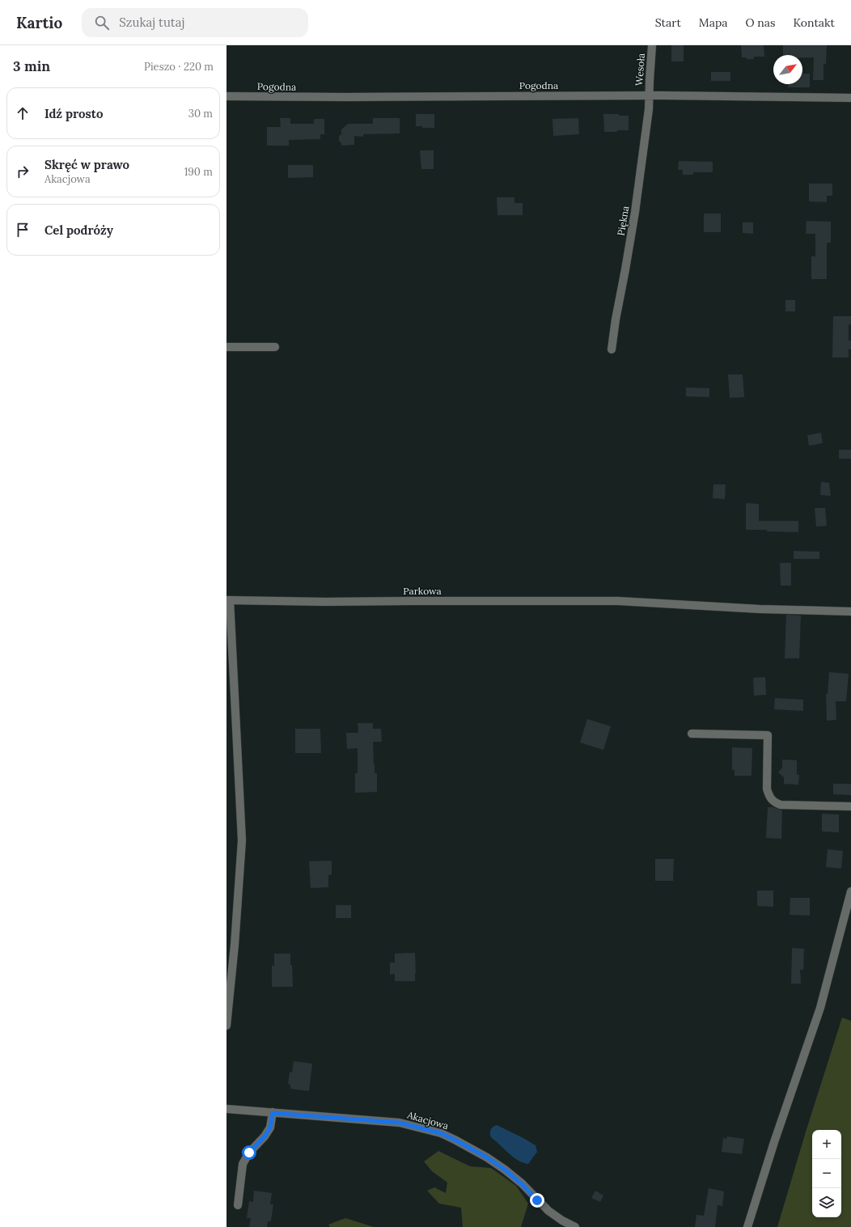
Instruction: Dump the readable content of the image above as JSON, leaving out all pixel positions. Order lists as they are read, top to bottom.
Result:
{
  "streets": {
    "street": [
      "Wesoła",
      "Pogodna",
      "Piękna",
      "Parkowa",
      "Akacjowa"
    ]
  },
  "crossings": [
    ["Wesoła", "Pogodna"],
    ["Wesoła", "Piękna"],
    ["Pogodna", "Piękna"]
  ],
  "north": "top right",
  "page": {
    "header": "Kartio",
    "search": "Szukaj tutaj",
    "nav": [
      "Start",
      "Mapa",
      "O nas",
      "Kontakt"
    ],
    "heading": ["3 min", "Pieszo · 220 m"],
    "list": [
      ["Idź prosto", "30 m"],
      ["Skręć w prawo", "Akacjowa", "190 m"],
      "Cel podróży"
    ],
    "map_buttons": ["+", "−"]
  }
}
